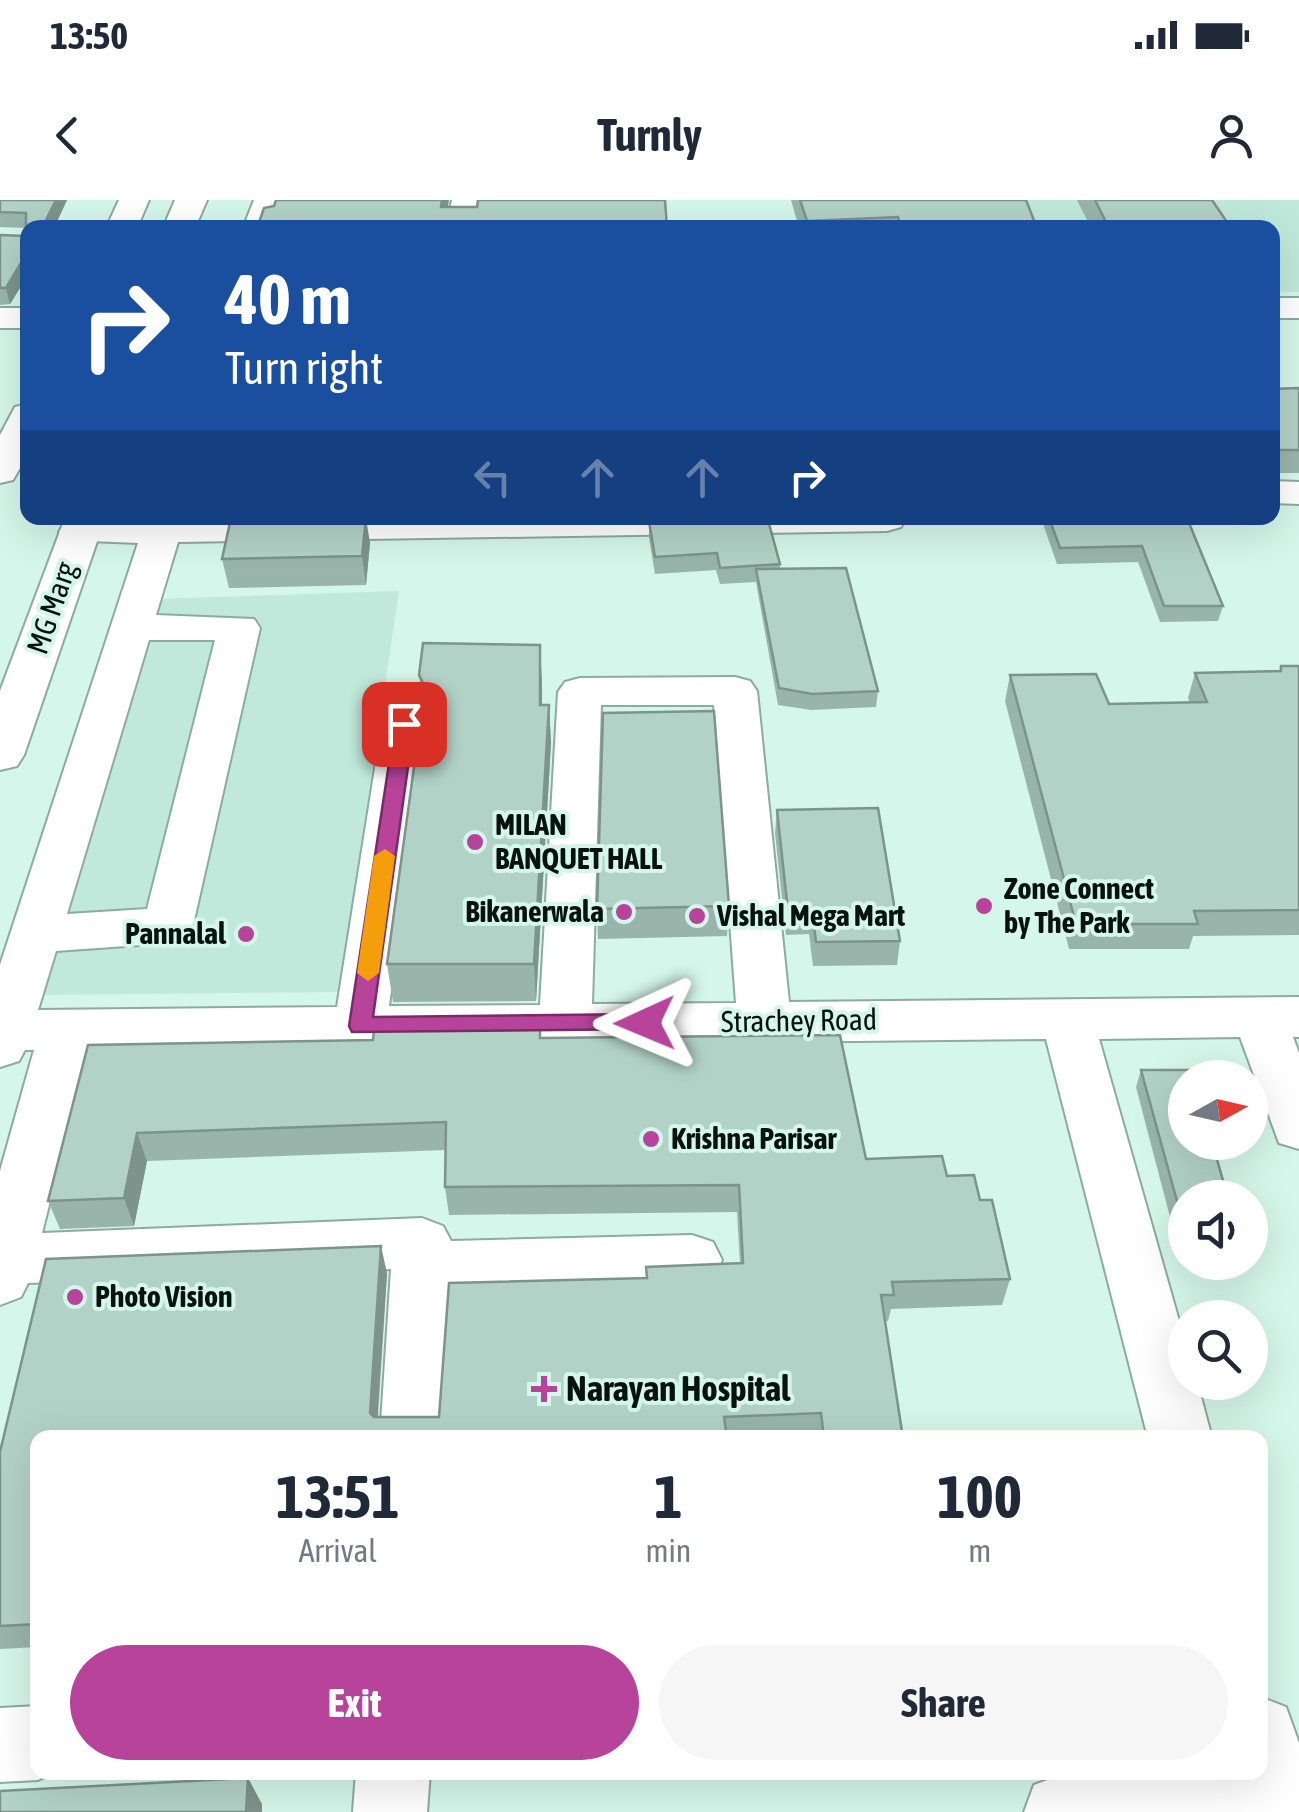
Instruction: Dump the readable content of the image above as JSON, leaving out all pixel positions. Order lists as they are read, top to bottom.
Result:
{
  "streets": {
    "main road": ["MG Marg"],
    "street": ["Strachey Road"]
  },
  "places": {
    "other": [
      "MILAN BANQUET HALL",
      "Zone Connect by The Park",
      "Bikanerwala",
      "Vishal Mega Mart",
      "Pannalal",
      "Krishna Parisar",
      "Photo Vision"
    ],
    "health": ["Narayan Hospital"]
  },
  "north": "right",
  "page": {
    "status": "13:50",
    "header": "Turnly",
    "turn": ["40 m", "Turn right"],
    "eta": [
      "13:51",
      "Arrival",
      "1",
      "min",
      "100",
      "m"
    ],
    "buttons": ["Exit", "Share"]
  }
}
